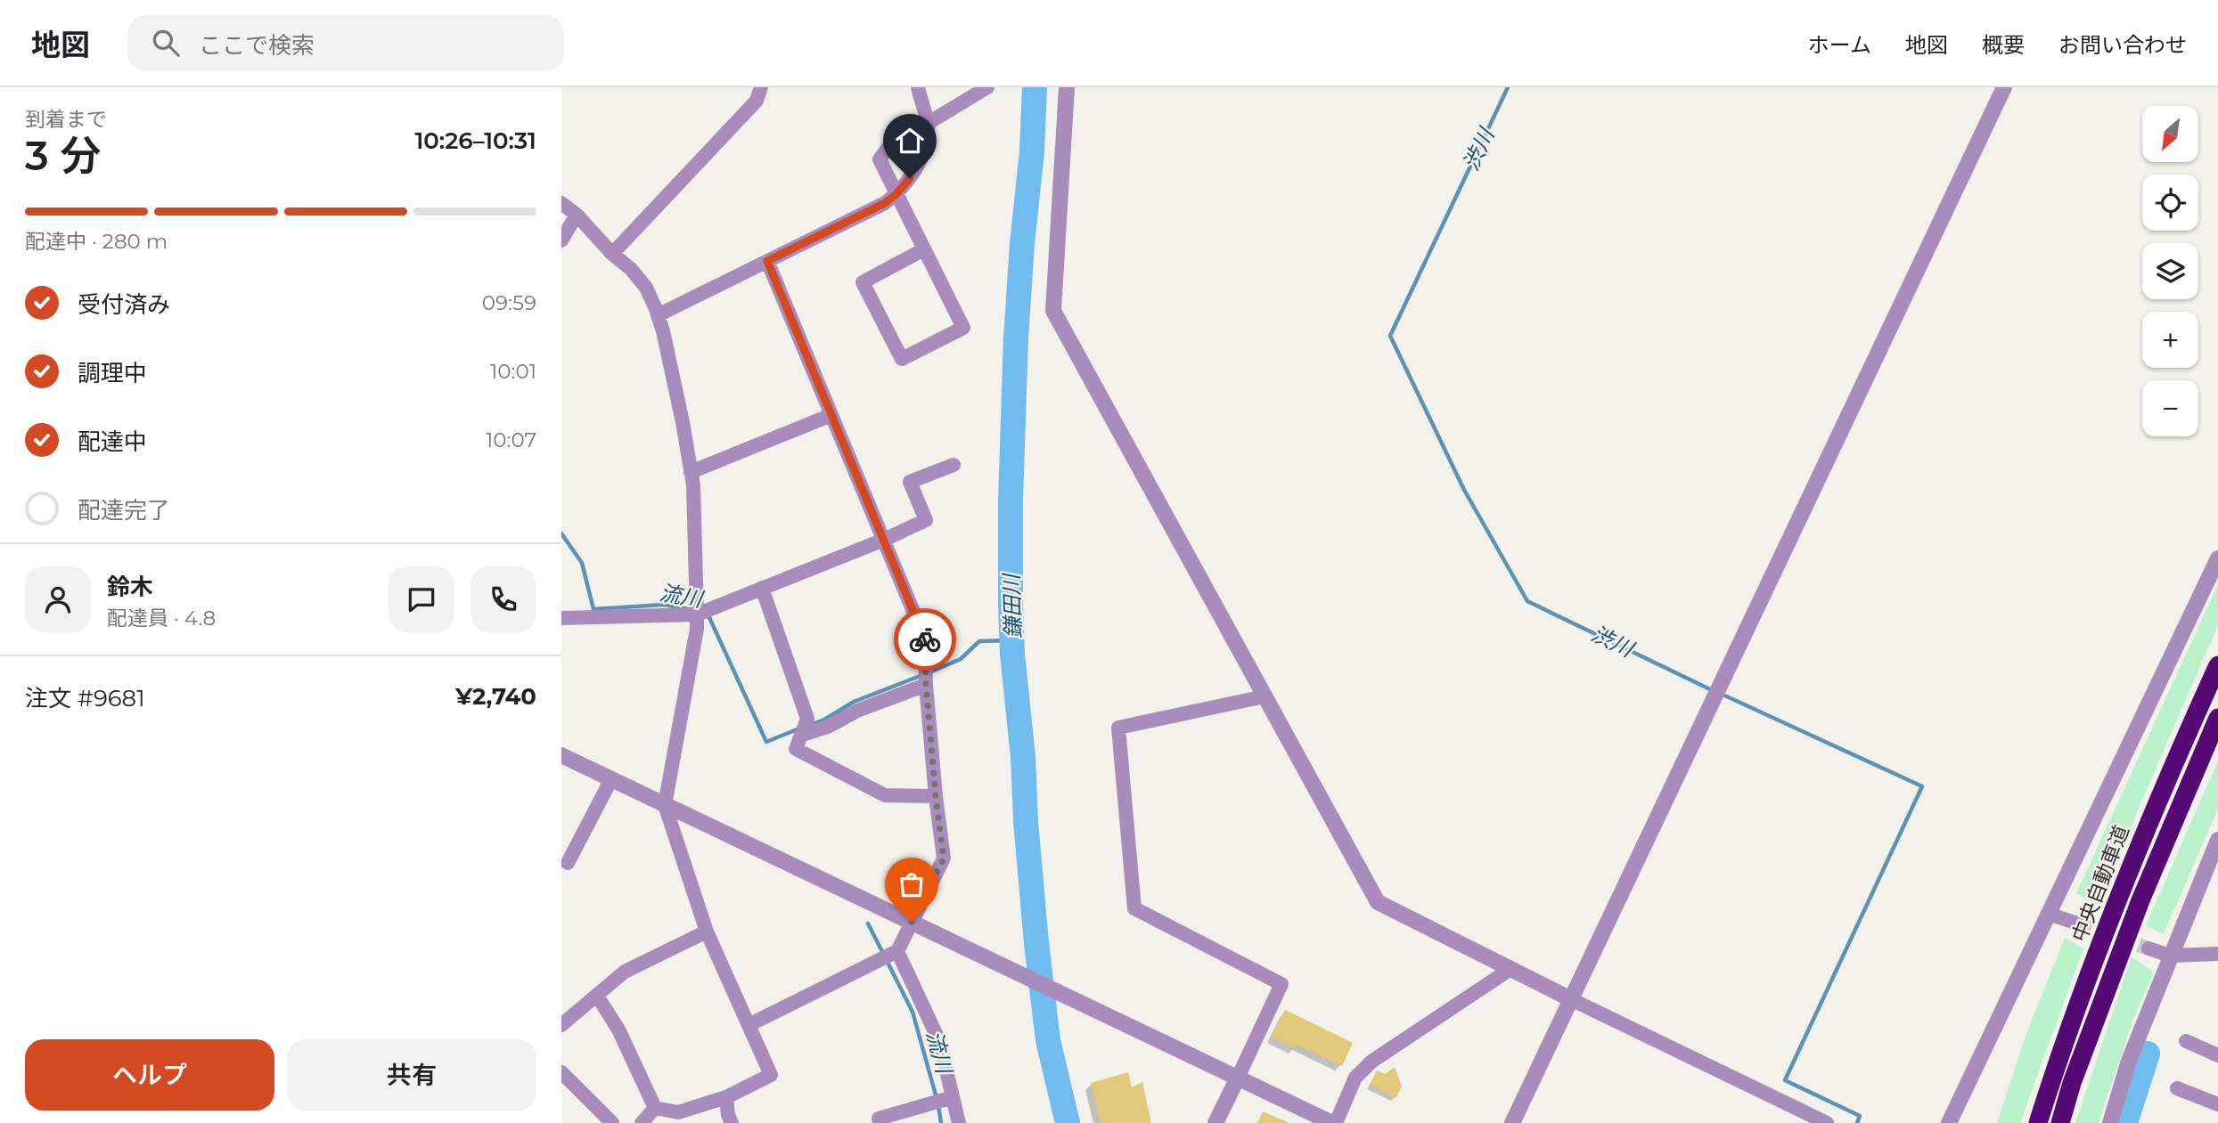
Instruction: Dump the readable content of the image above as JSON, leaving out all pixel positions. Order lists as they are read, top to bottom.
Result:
{
  "streets": {
    "highway": ["中央自動車道"]
  },
  "water": ["渋川", "流川", "鎌田川"],
  "north": "bottom left",
  "page": {
    "header": "地図",
    "search": "ここで検索",
    "nav": [
      "ホーム",
      "地図",
      "概要",
      "お問い合わせ"
    ],
    "heading": ["3 分", "到着まで", "10:26–10:31"],
    "panel": [
      "鈴木",
      "配達員 · 4.8",
      "注文 #9681",
      "¥2,740"
    ],
    "map_buttons": ["+", "−"],
    "bar": "配達中 · 280 m",
    "list": [
      ["受付済み", "09:59"],
      ["調理中", "10:01"],
      ["配達中", "10:07"],
      "配達完了"
    ],
    "buttons": ["ヘルプ", "共有"]
  }
}
